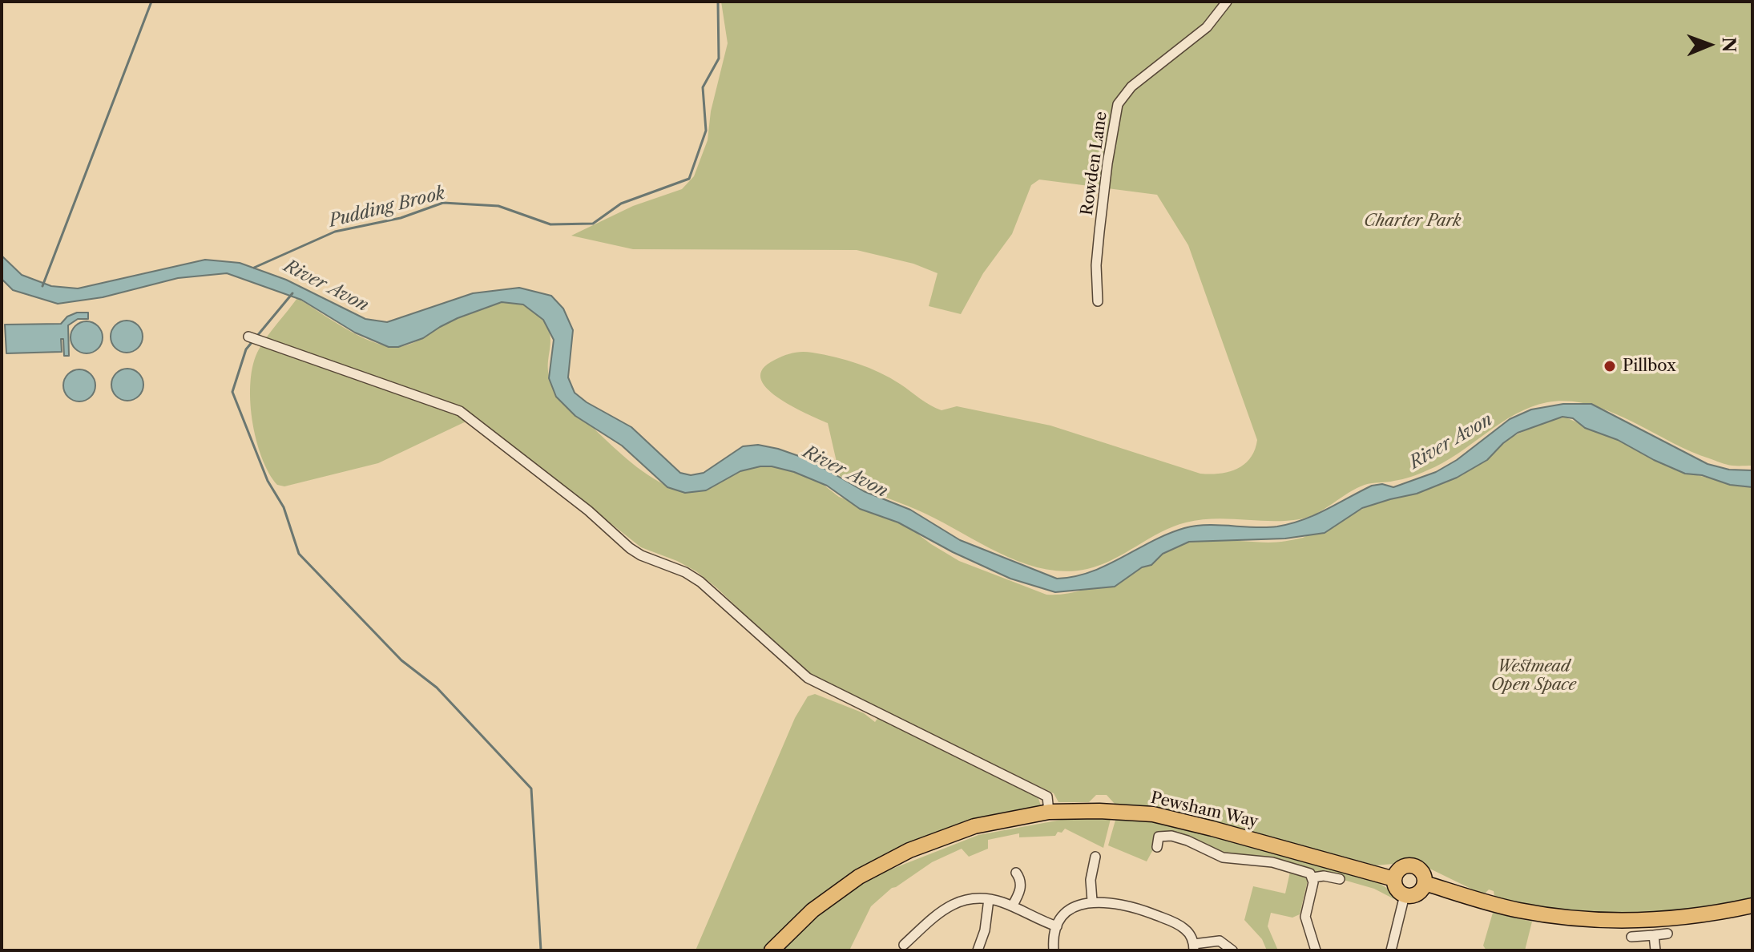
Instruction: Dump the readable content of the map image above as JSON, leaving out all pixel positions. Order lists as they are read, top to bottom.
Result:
{
  "streets": {
    "main road": ["Pewsham Way"],
    "street": ["Rowden Lane"]
  },
  "water": ["Pudding Brook", "River Avon"],
  "parks": ["Charter Park", "Westmead Open Space"],
  "places": ["Pillbox"],
  "north": "right"
}
